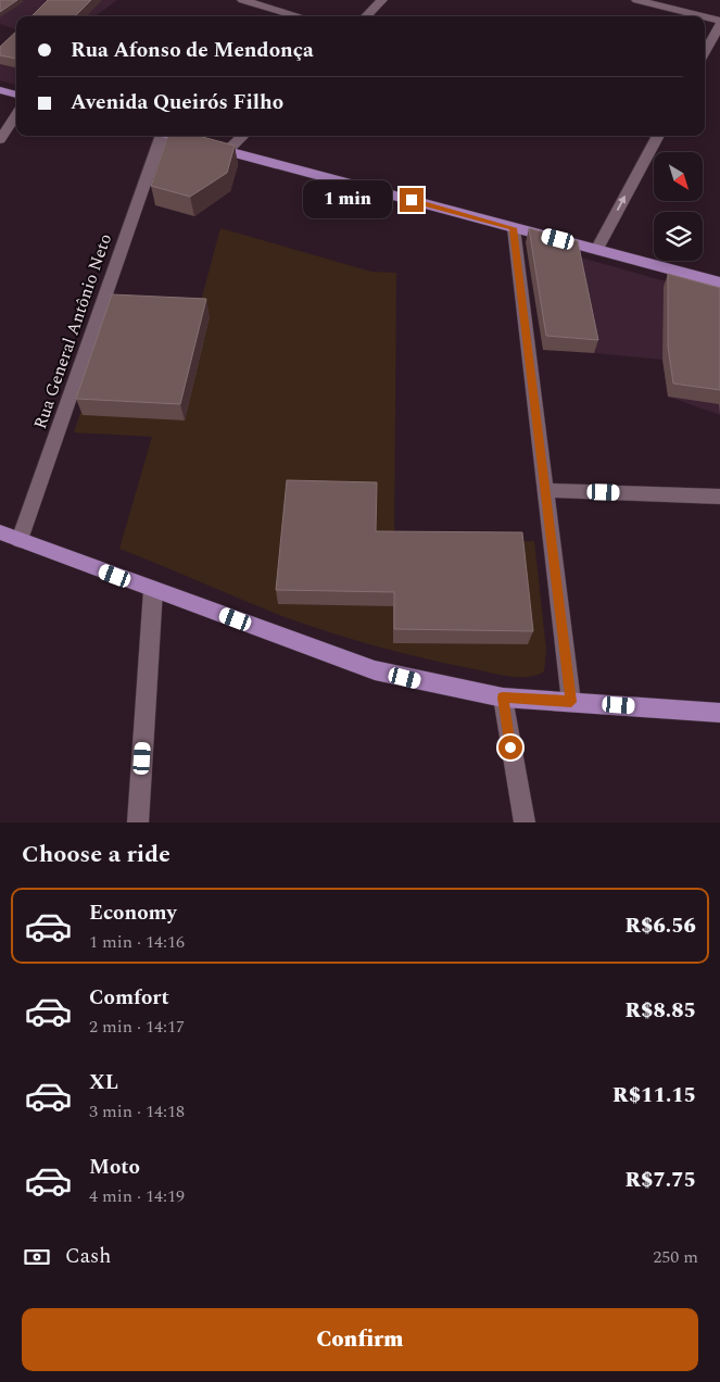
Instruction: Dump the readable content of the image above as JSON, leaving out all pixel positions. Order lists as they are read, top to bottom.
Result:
{
  "streets": {
    "street": ["Rua General Antônio Neto"]
  },
  "north": "bottom right",
  "page": {
    "banner": ["Rua Afonso de Mendonça", "Avenida Queirós Filho"],
    "bubble": "1 min",
    "heading": "Choose a ride",
    "list": [
      {
        "name": "Economy",
        "note": "1 min · 14:16",
        "value": "R$6.56"
      },
      {
        "name": "Comfort",
        "note": "2 min · 14:17",
        "value": "R$8.85"
      },
      {
        "name": "XL",
        "note": "3 min · 14:18",
        "value": "R$11.15"
      },
      {
        "name": "Moto",
        "note": "4 min · 14:19",
        "value": "R$7.75"
      }
    ],
    "pay": ["Cash", "250 m"],
    "buttons": "Confirm"
  }
}
